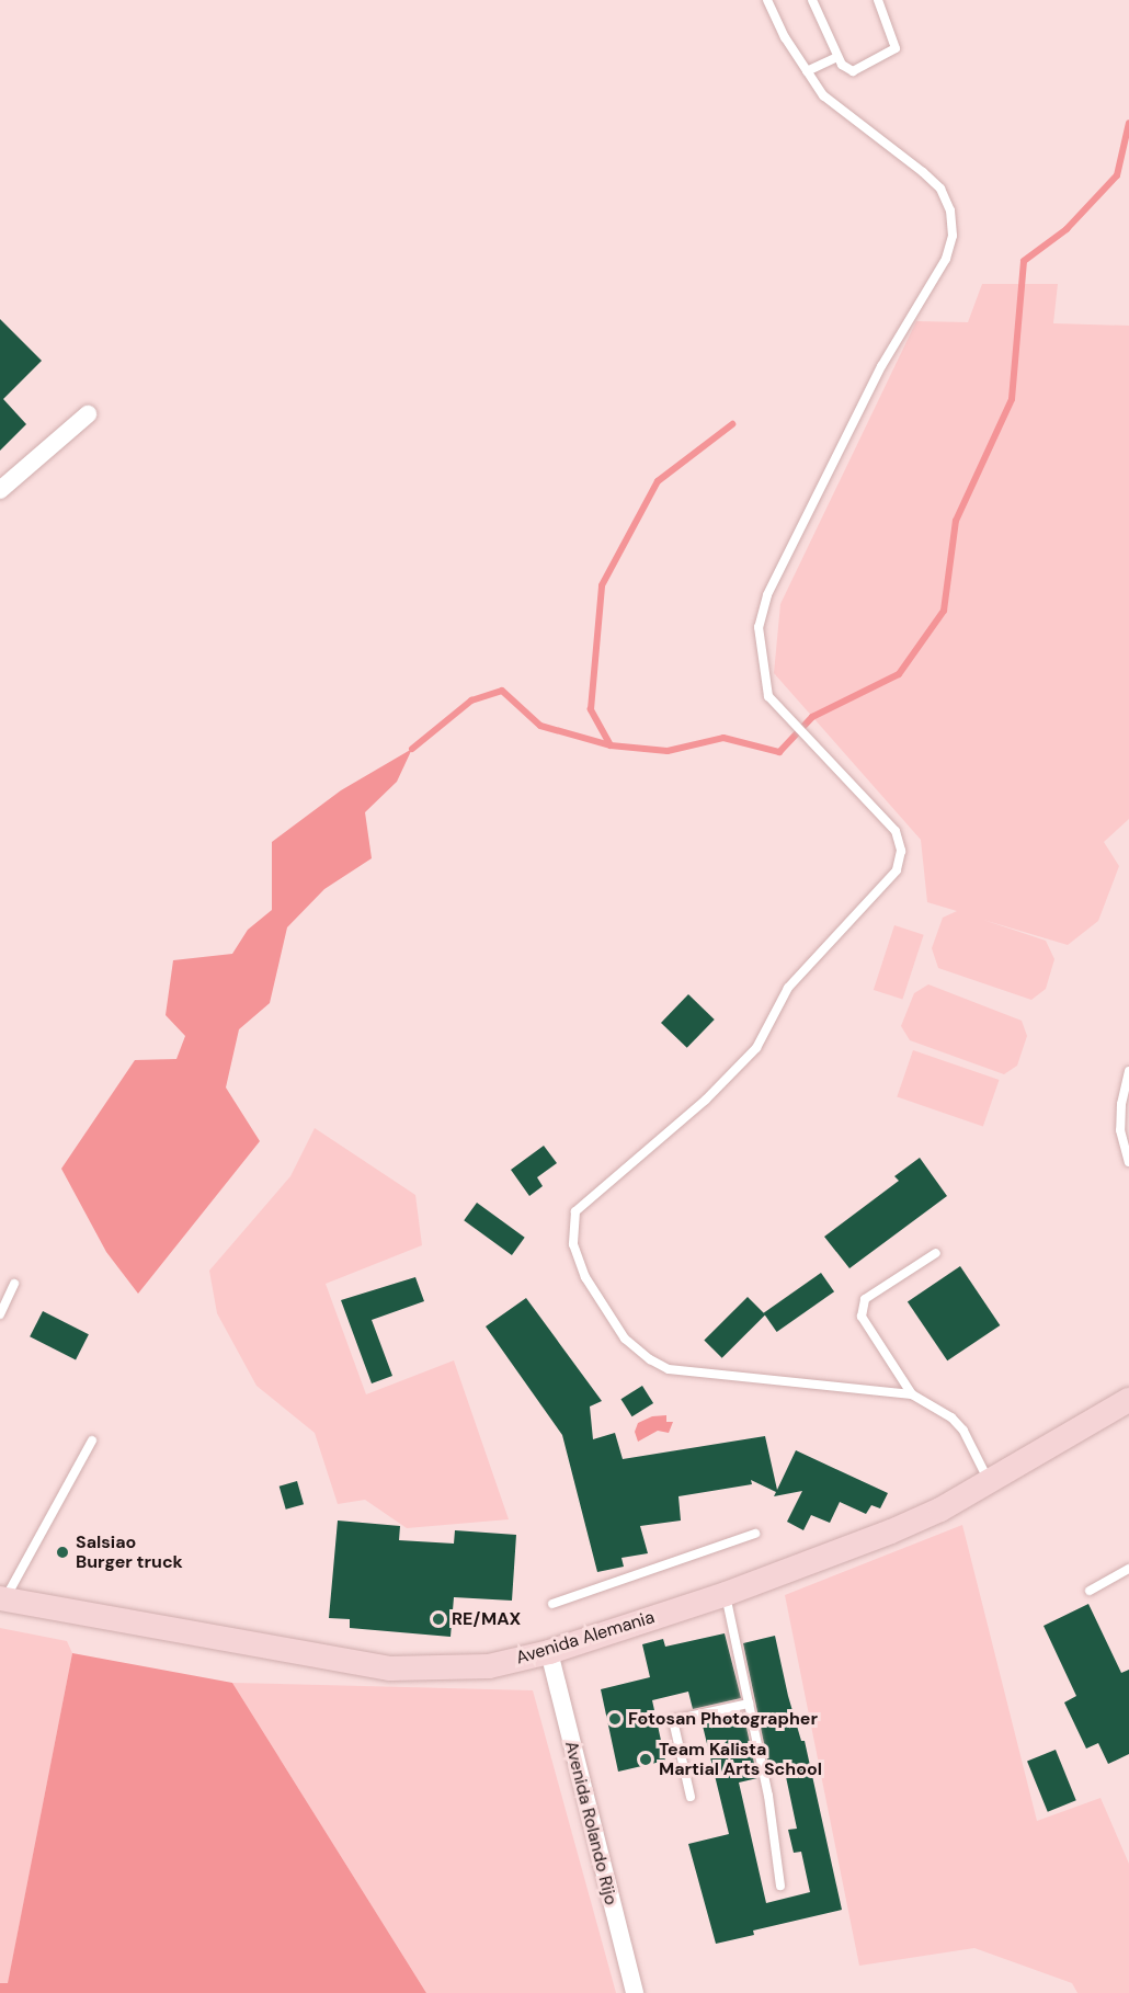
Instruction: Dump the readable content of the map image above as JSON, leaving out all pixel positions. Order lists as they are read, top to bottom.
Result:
{
  "streets": {
    "street": ["Avenida Alemania", "Avenida Rolando Rijo"]
  },
  "crossings": [
    ["Avenida Alemania", "Avenida Rolando Rijo"]
  ],
  "places": [
    "Salsiao Burger truck",
    "RE/MAX",
    "Fotosan Photographer",
    "Team Kalista Martial Arts School"
  ]
}
